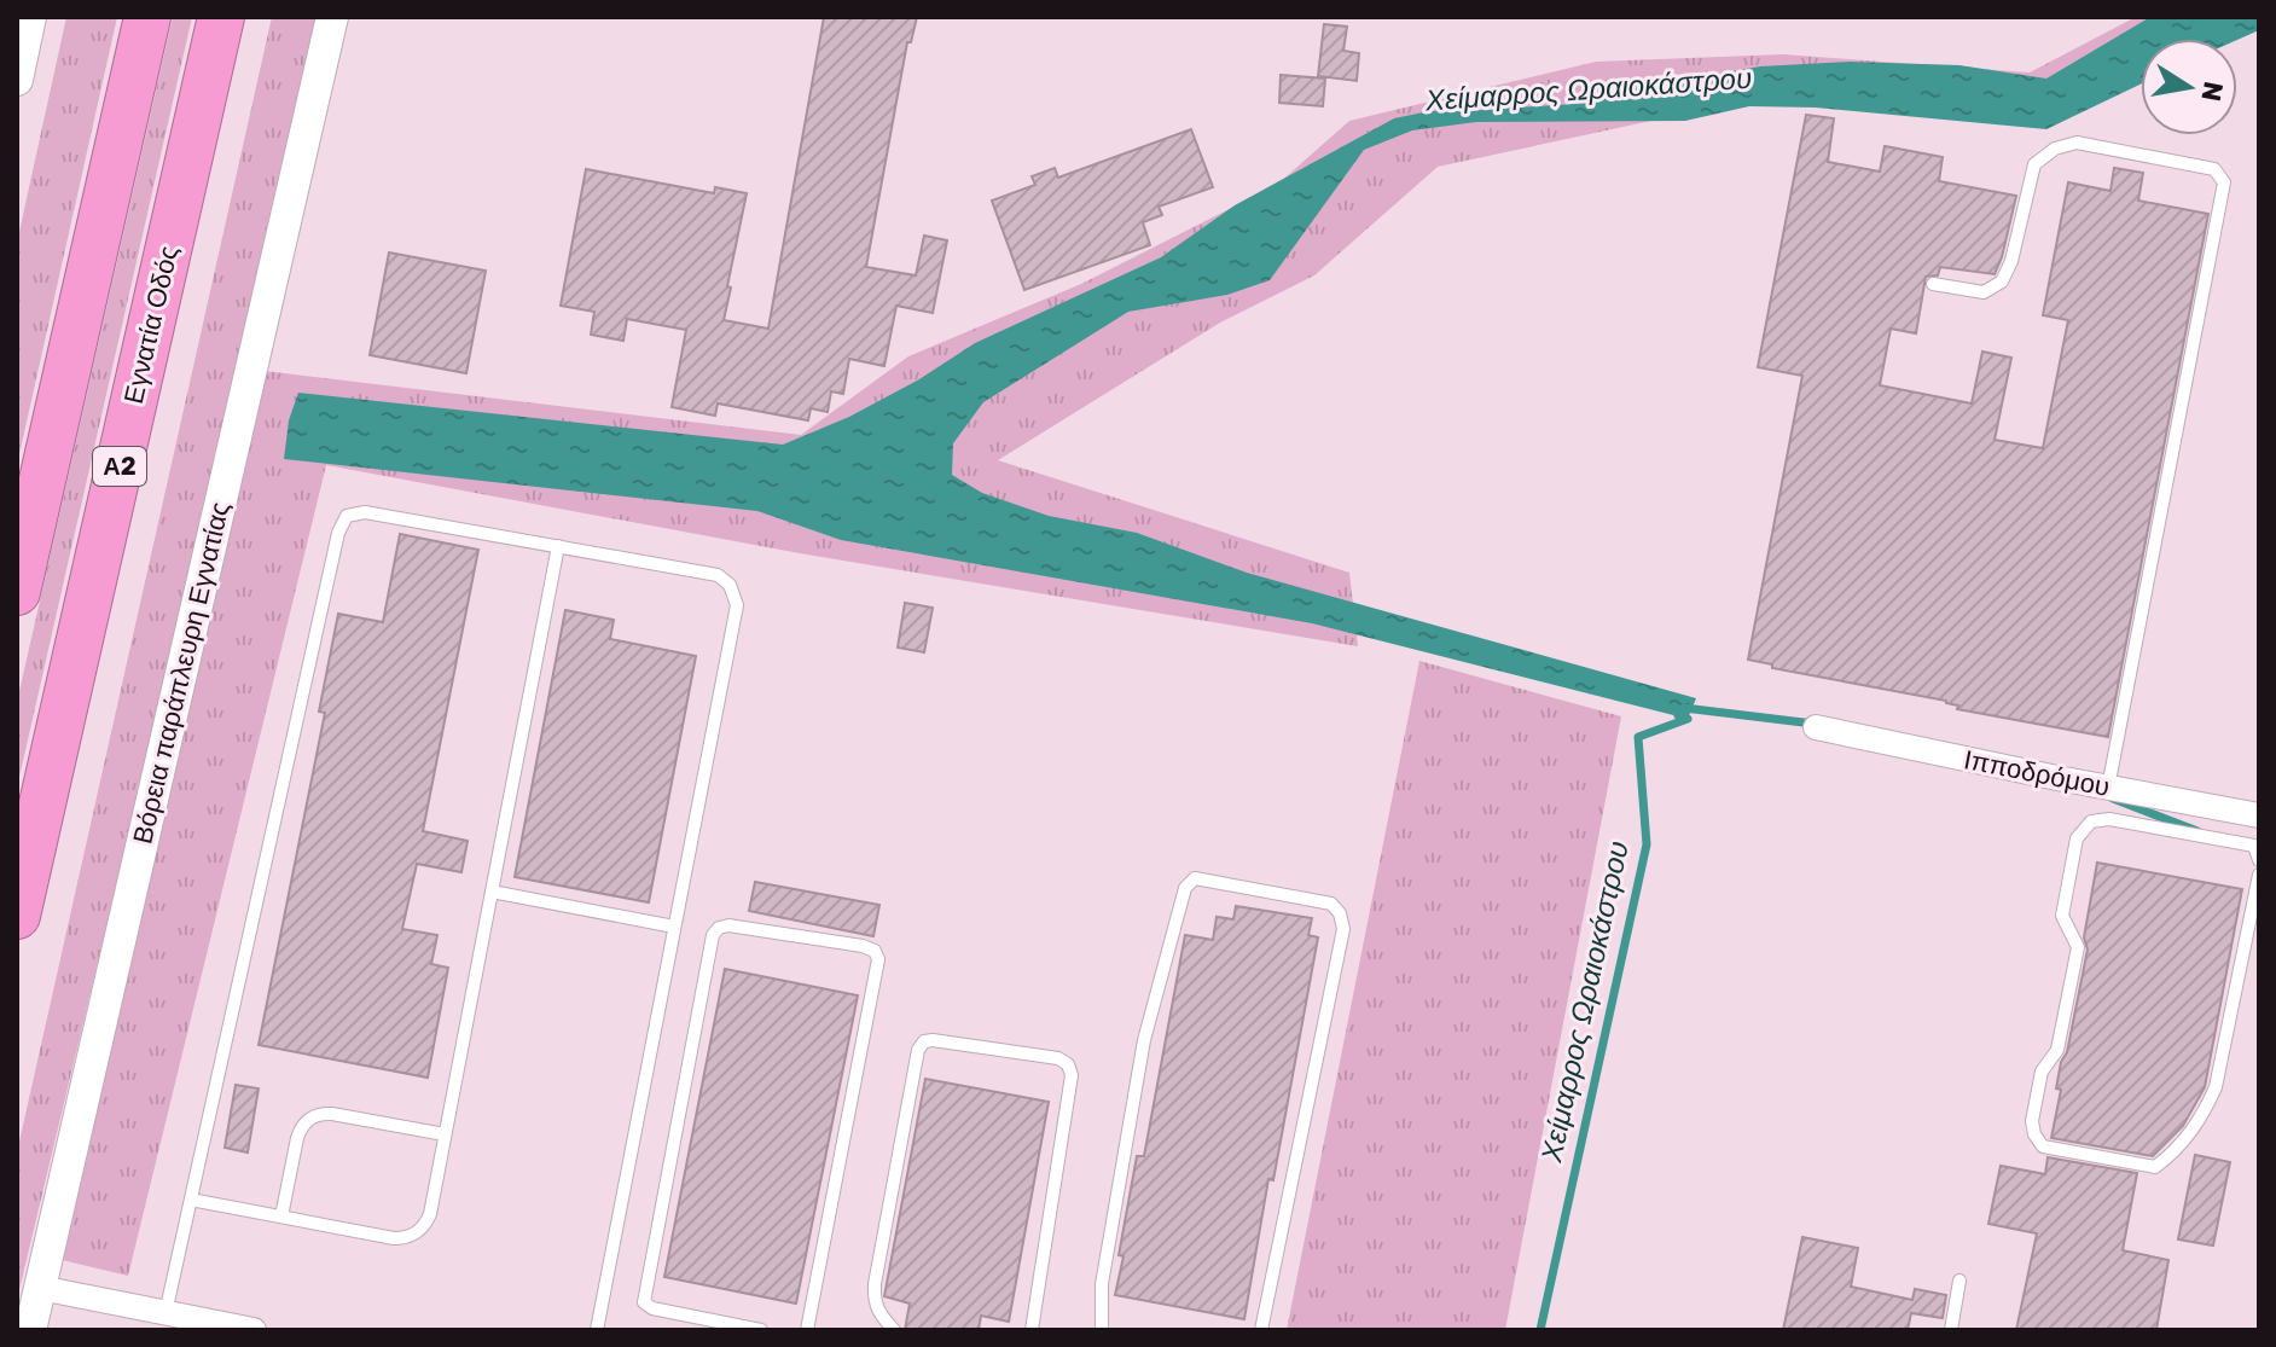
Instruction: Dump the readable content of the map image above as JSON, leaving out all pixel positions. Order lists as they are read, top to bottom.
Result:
{
  "streets": {
    "highway": ["Εγνατία Οδός", "Α2"],
    "street": ["Βόρεια παράπλευρη Εγνατίας", "Ιπποδρόμου"]
  },
  "water": ["Χείμαρρος Ωραιοκάστρου"],
  "north": "right"
}
